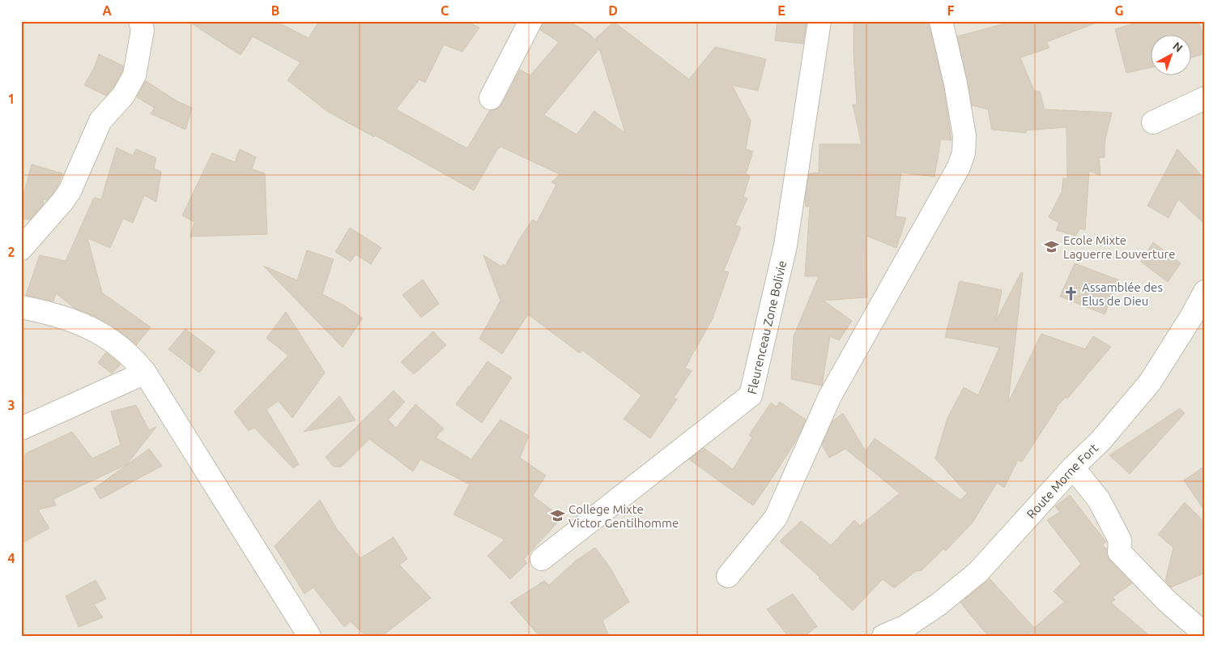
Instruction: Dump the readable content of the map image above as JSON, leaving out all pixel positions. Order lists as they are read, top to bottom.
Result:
{
  "streets": {
    "street": ["Fleurenceau Zone Bolivie", "Route Morne Fort"]
  },
  "places": {
    "school or university": ["Ecole Mixte Laguerre Louverture", "College Mixte Victor Gentilhomme"],
    "church": ["Assamblée des Elus de Dieu"]
  },
  "north": "top right",
  "grid": {
    "columns": [
      "A",
      "B",
      "C",
      "D",
      "E",
      "F",
      "G"
    ],
    "rows": [
      "1",
      "2",
      "3",
      "4"
    ]
  }
}
